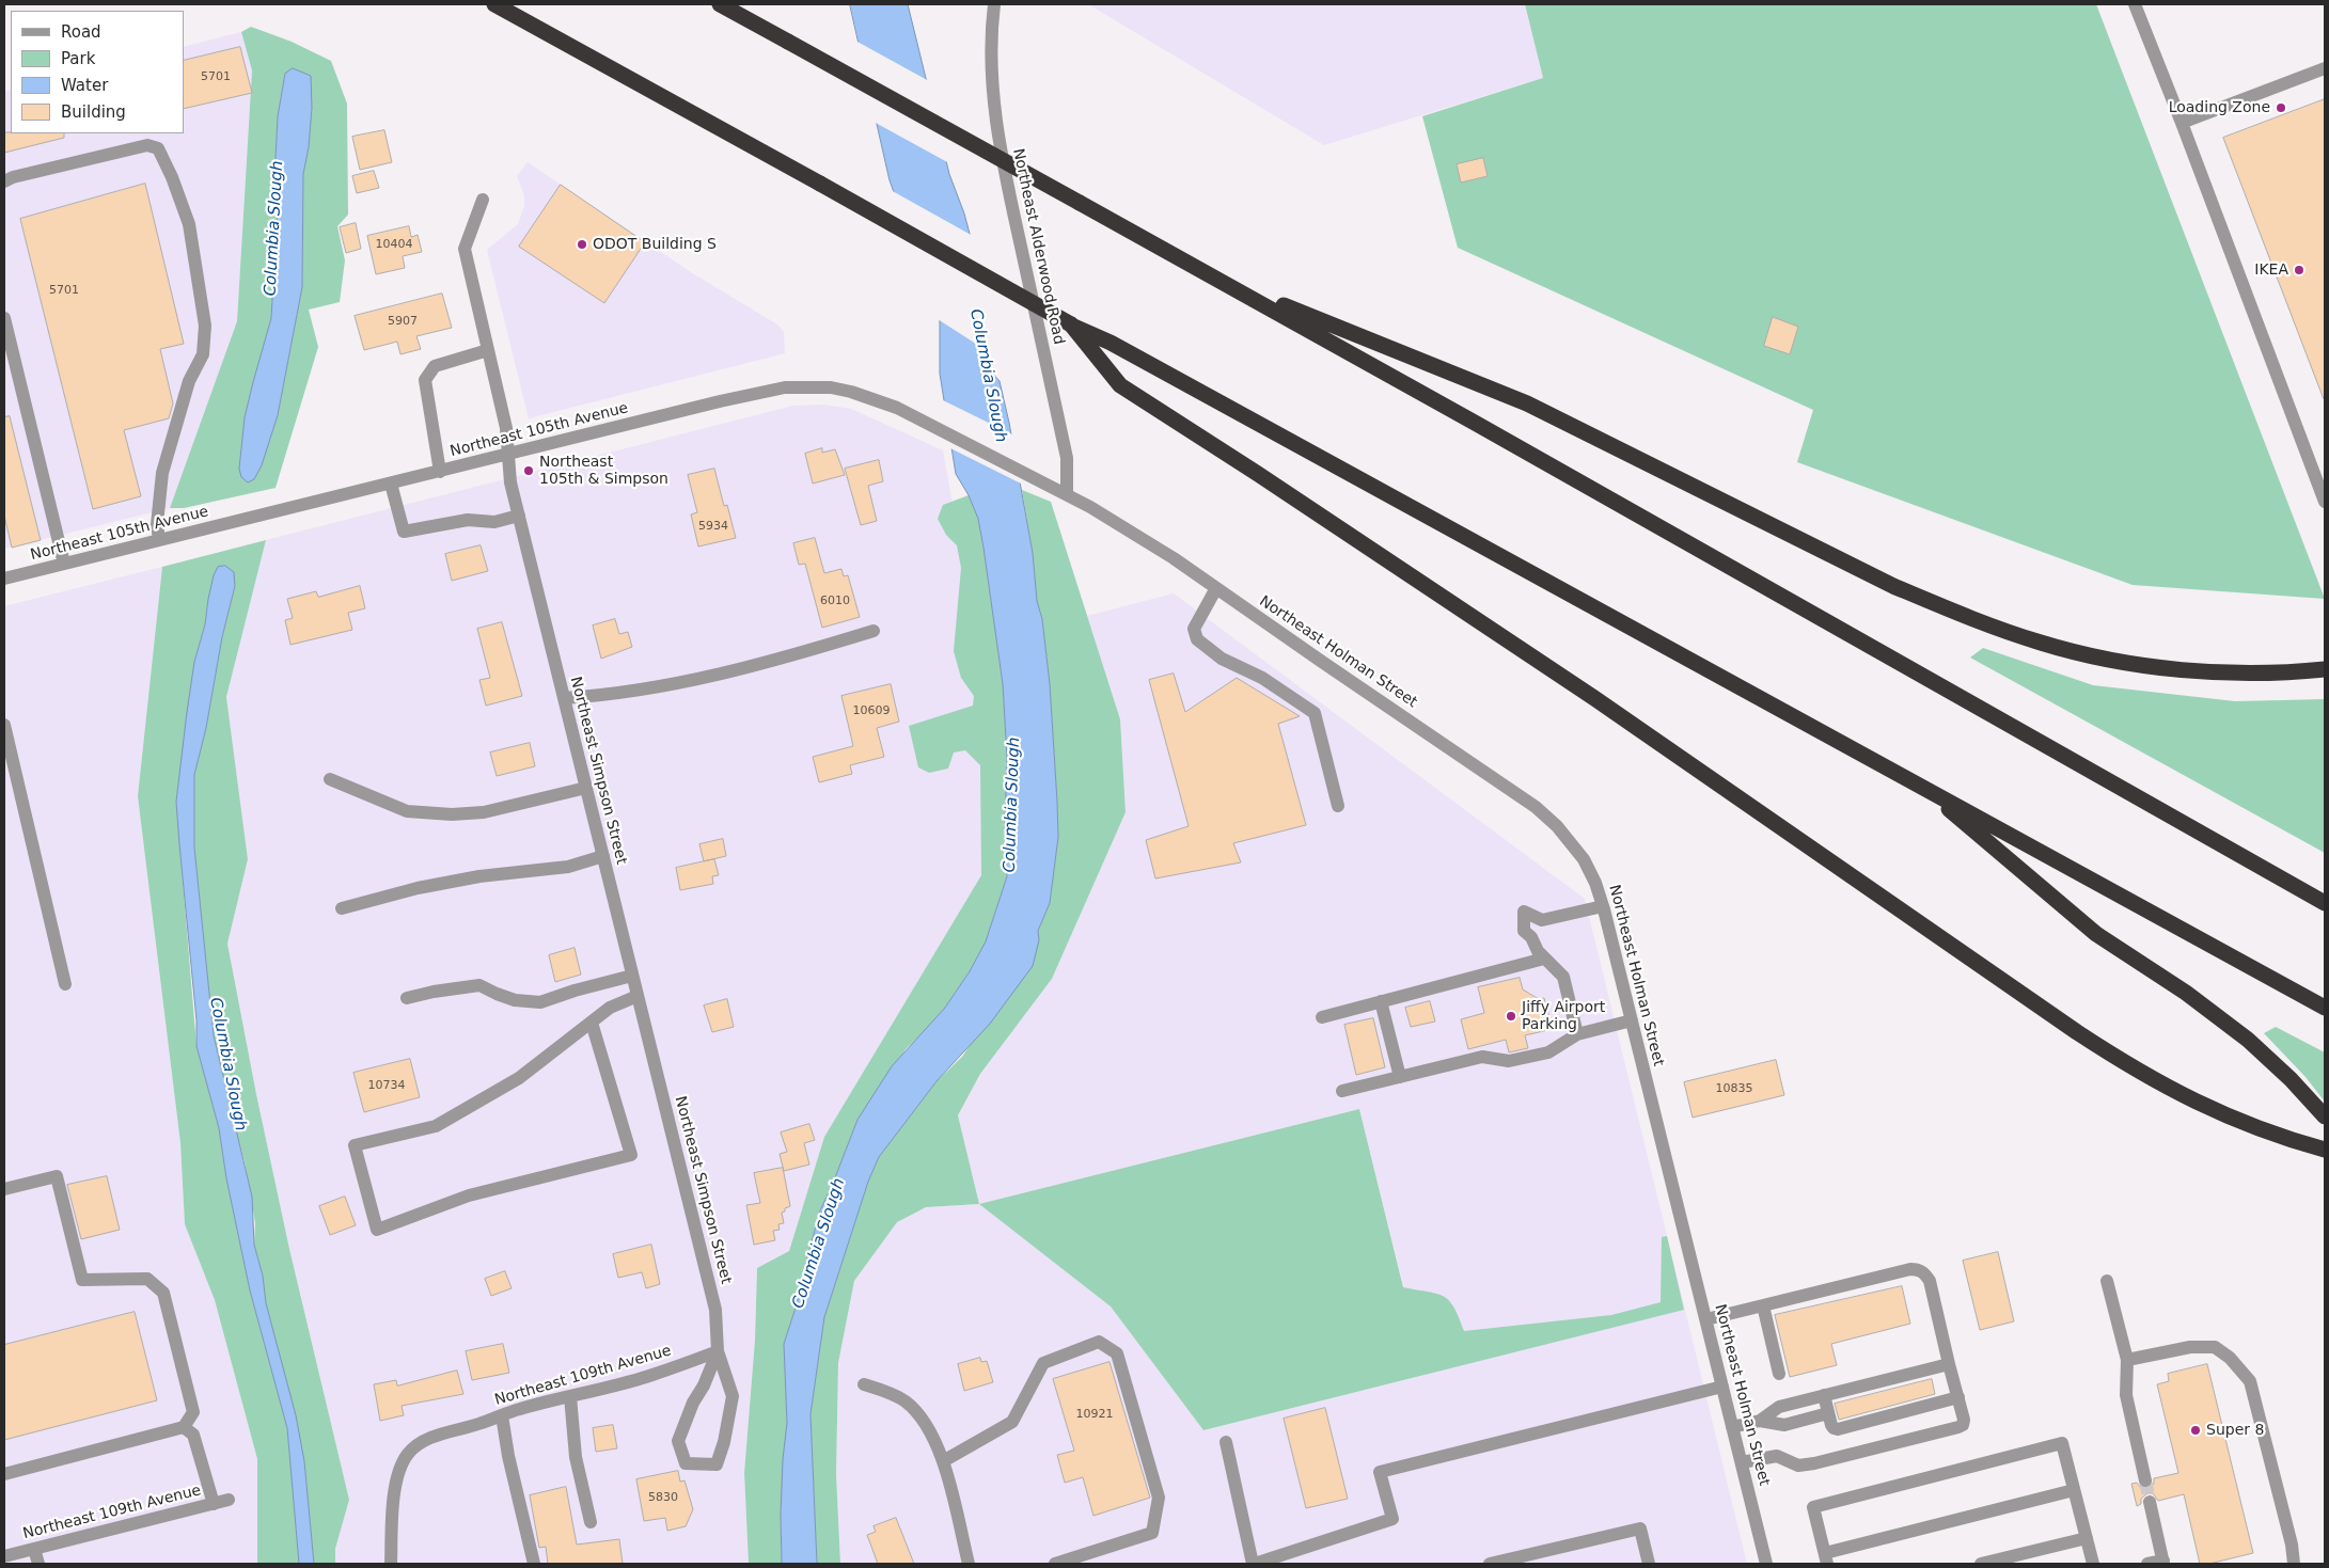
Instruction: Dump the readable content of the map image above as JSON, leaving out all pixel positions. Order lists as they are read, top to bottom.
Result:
{
  "streets": {
    "street": [
      "Northeast Alderwood Road",
      "Northeast 105th Avenue",
      "Northeast Holman Street",
      "Northeast Simpson Street",
      "Northeast 109th Avenue"
    ]
  },
  "crossings": [
    ["Northeast Alderwood Road", "Northeast 105th Avenue"],
    ["Northeast Alderwood Road", "Northeast Holman Street"],
    ["Northeast 105th Avenue", "Northeast Holman Street"],
    ["Northeast 105th Avenue", "Northeast Simpson Street"],
    ["Northeast Simpson Street", "Northeast 109th Avenue"]
  ],
  "water": ["Columbia Slough"],
  "places": [
    "Loading Zone",
    "ODOT Building S",
    "IKEA",
    "Northeast 105th & Simpson",
    "Jiffy Airport Parking",
    "Super 8"
  ],
  "house_numbers": [
    "5701",
    "10404",
    "5701",
    "5907",
    "5934",
    "6010",
    "10609",
    "10734",
    "10835",
    "10921",
    "5830"
  ],
  "legend": [
    "Road",
    "Park",
    "Water",
    "Building"
  ]
}
